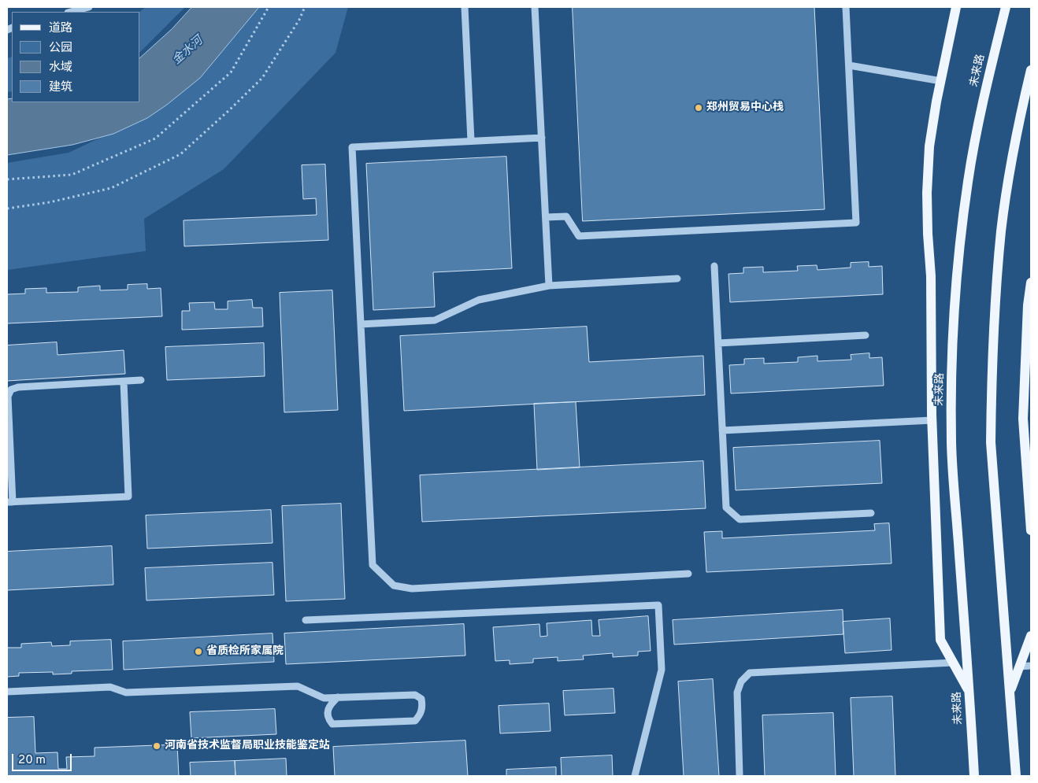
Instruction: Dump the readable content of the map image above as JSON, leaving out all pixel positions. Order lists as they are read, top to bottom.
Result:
{
  "streets": {
    "main road": ["未来路"]
  },
  "water": ["金水河"],
  "places": ["郑州贸易中心栈", "省质检所家属院", "河南省技术监督局职业技能鉴定站"],
  "legend": [
    "道路",
    "公园",
    "水域",
    "建筑"
  ],
  "scale_bar": "20 m"
}
